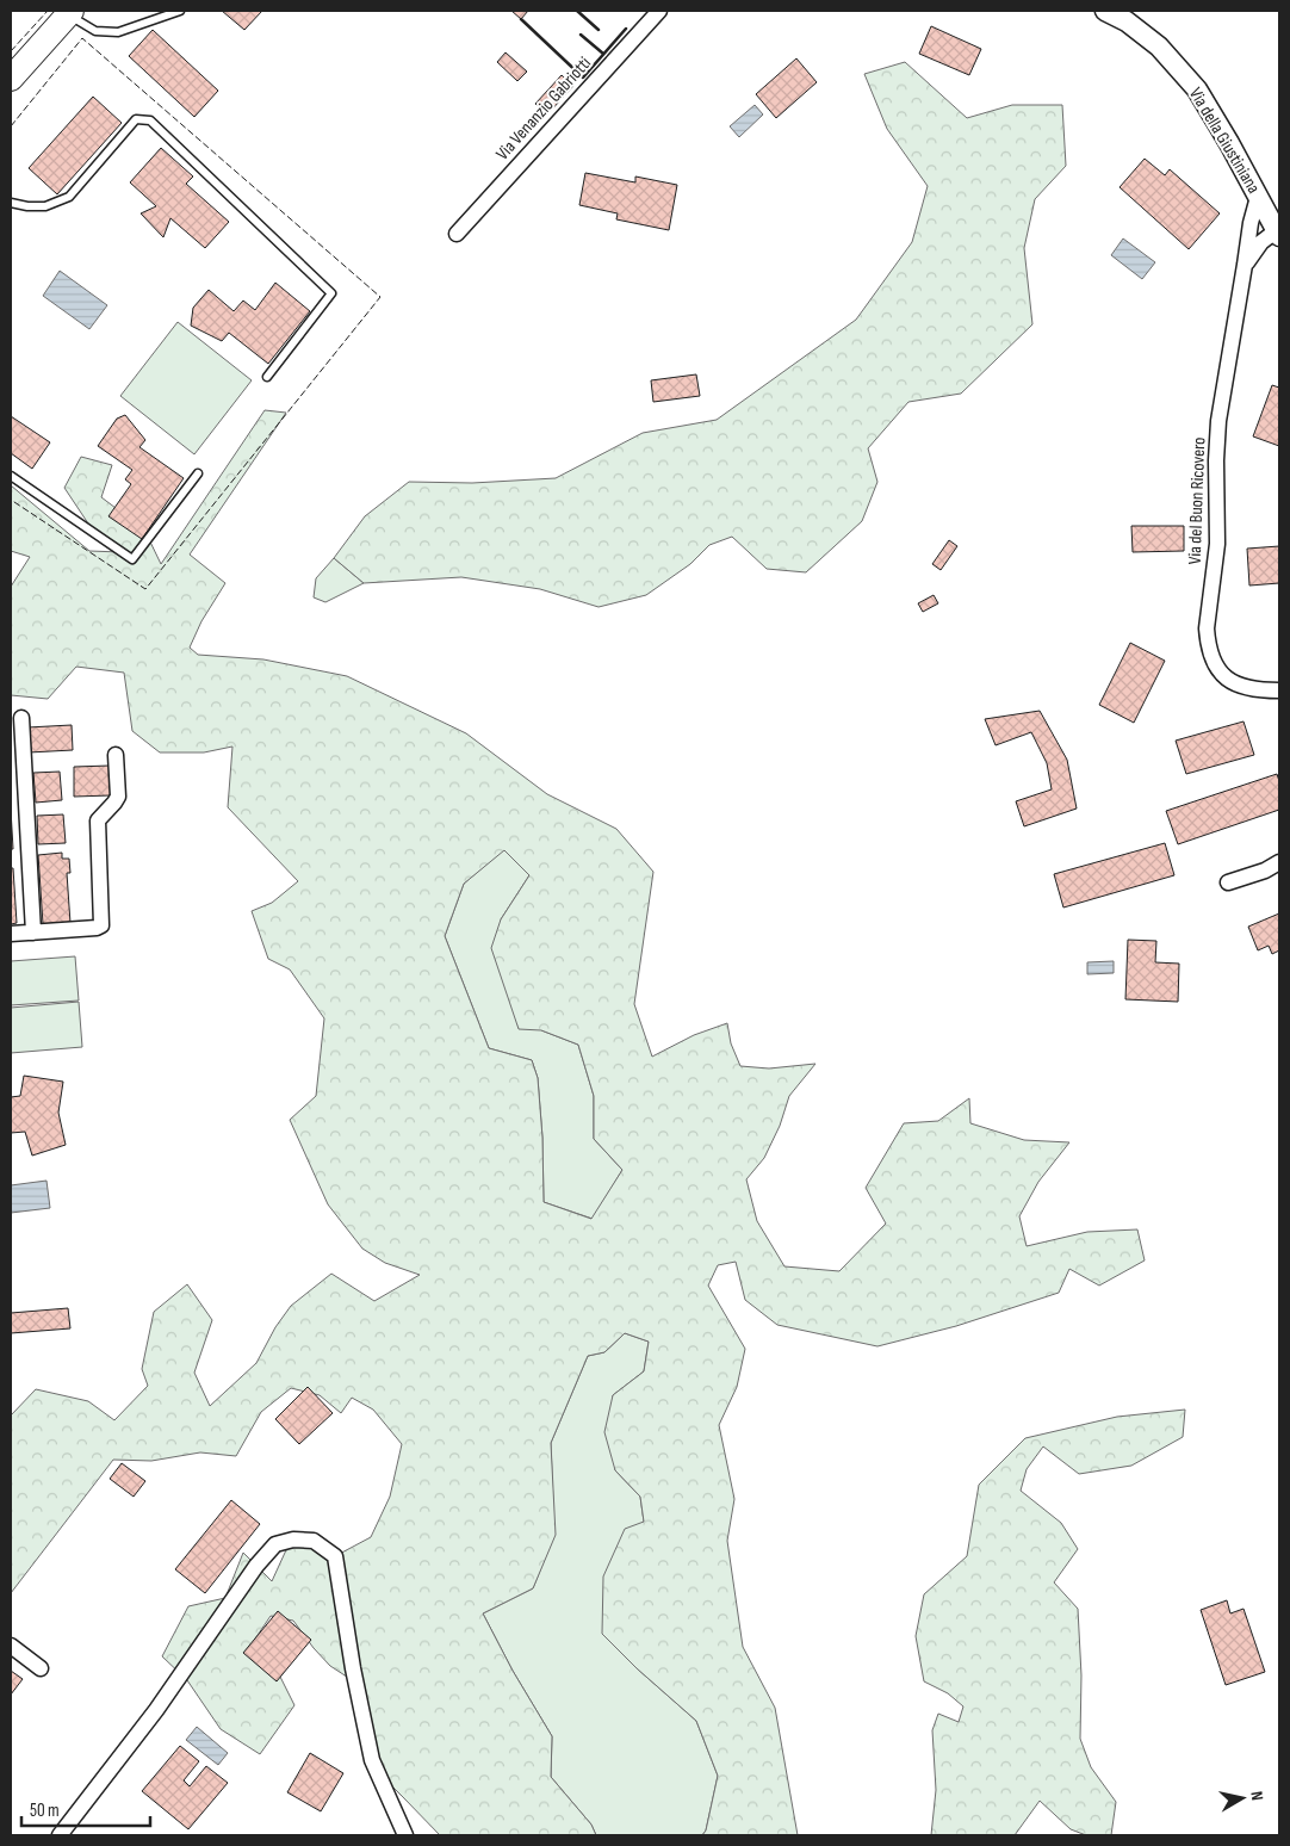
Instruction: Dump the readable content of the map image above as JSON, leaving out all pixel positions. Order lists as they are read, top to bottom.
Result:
{
  "streets": {
    "street": ["Via Venanzio Gabriotti", "Via della Giustiniana", "Via del Buon Ricovero"]
  },
  "crossings": [
    ["Via della Giustiniana", "Via del Buon Ricovero"]
  ],
  "scale_bar": "50 m",
  "north": "right"
}
